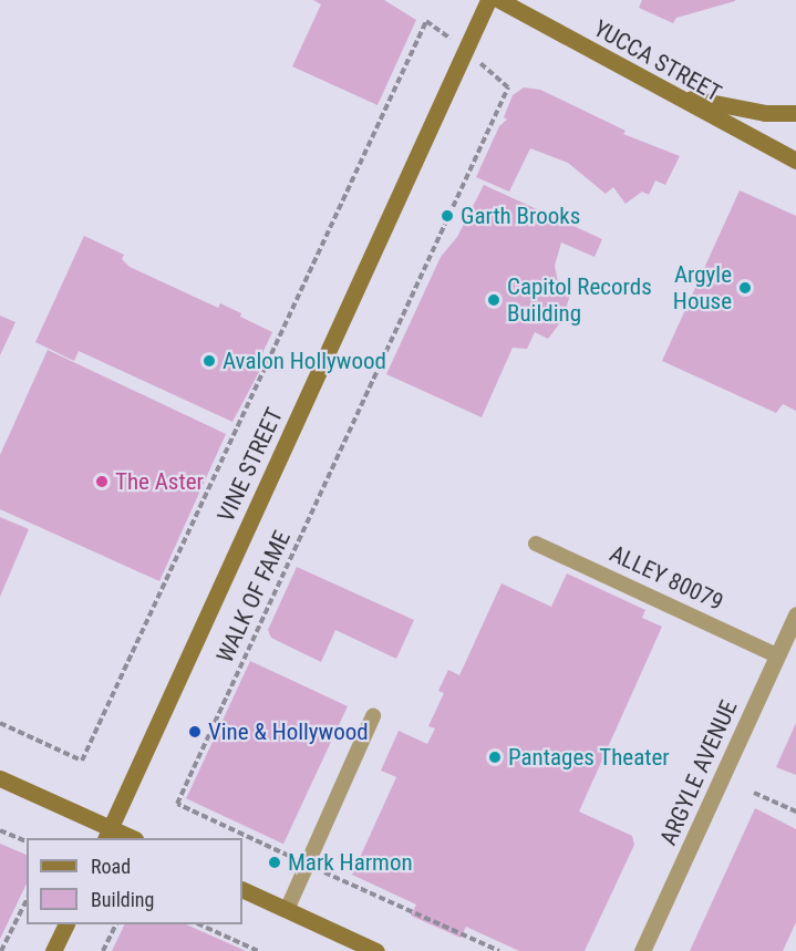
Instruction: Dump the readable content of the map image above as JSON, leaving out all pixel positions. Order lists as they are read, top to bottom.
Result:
{
  "streets": {
    "main road": ["YUCCA STREET", "VINE STREET"],
    "street": ["ARGYLE AVENUE"],
    "lane": ["ALLEY 80079"],
    "path": ["WALK OF FAME"]
  },
  "crossings": [
    ["ALLEY 80079", "ARGYLE AVENUE"]
  ],
  "places": [
    "Garth Brooks",
    "Argyle House",
    "Capitol Records Building",
    "Avalon Hollywood",
    "The Aster",
    "Vine & Hollywood",
    "Pantages Theater",
    "Mark Harmon"
  ],
  "legend": ["Road", "Building"]
}
